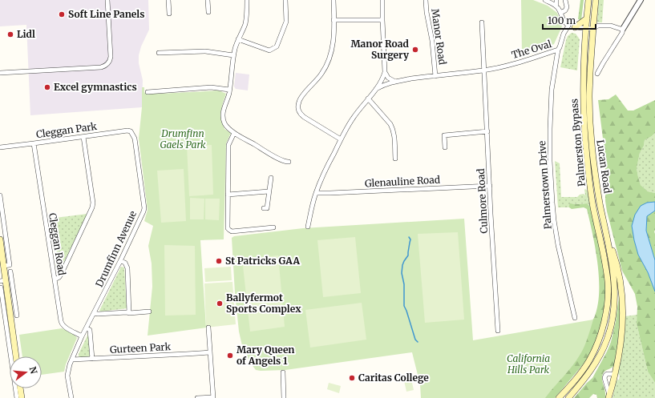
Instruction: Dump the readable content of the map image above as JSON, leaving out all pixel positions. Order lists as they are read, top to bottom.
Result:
{
  "streets": {
    "main road": ["Palmerston Bypass", "Lucan Road"],
    "street": [
      "Manor Road",
      "The Oval",
      "Cleggan Park",
      "Glenauline Road",
      "Palmerstown Drive",
      "Culmore Road",
      "Cleggan Road",
      "Drumfinn Avenue",
      "Gurteen Park"
    ]
  },
  "crossings": [
    ["Manor Road", "The Oval"],
    ["The Oval", "Palmerstown Drive"],
    ["The Oval", "Culmore Road"],
    ["Cleggan Park", "Cleggan Road"],
    ["Cleggan Park", "Drumfinn Avenue"],
    ["Glenauline Road", "Culmore Road"],
    ["Cleggan Road", "Drumfinn Avenue"],
    ["Drumfinn Avenue", "Gurteen Park"]
  ],
  "parks": ["Drumfinn Gaels Park", "California Hills Park"],
  "places": [
    "Soft Line Panels",
    "Lidl",
    "Manor Road Surgery",
    "Excel gymnastics",
    "St Patricks GAA",
    "Ballyfermot Sports Complex",
    "Mary Queen of Angels 1",
    "Caritas College"
  ],
  "scale_bar": "100 m",
  "north": "right"
}
